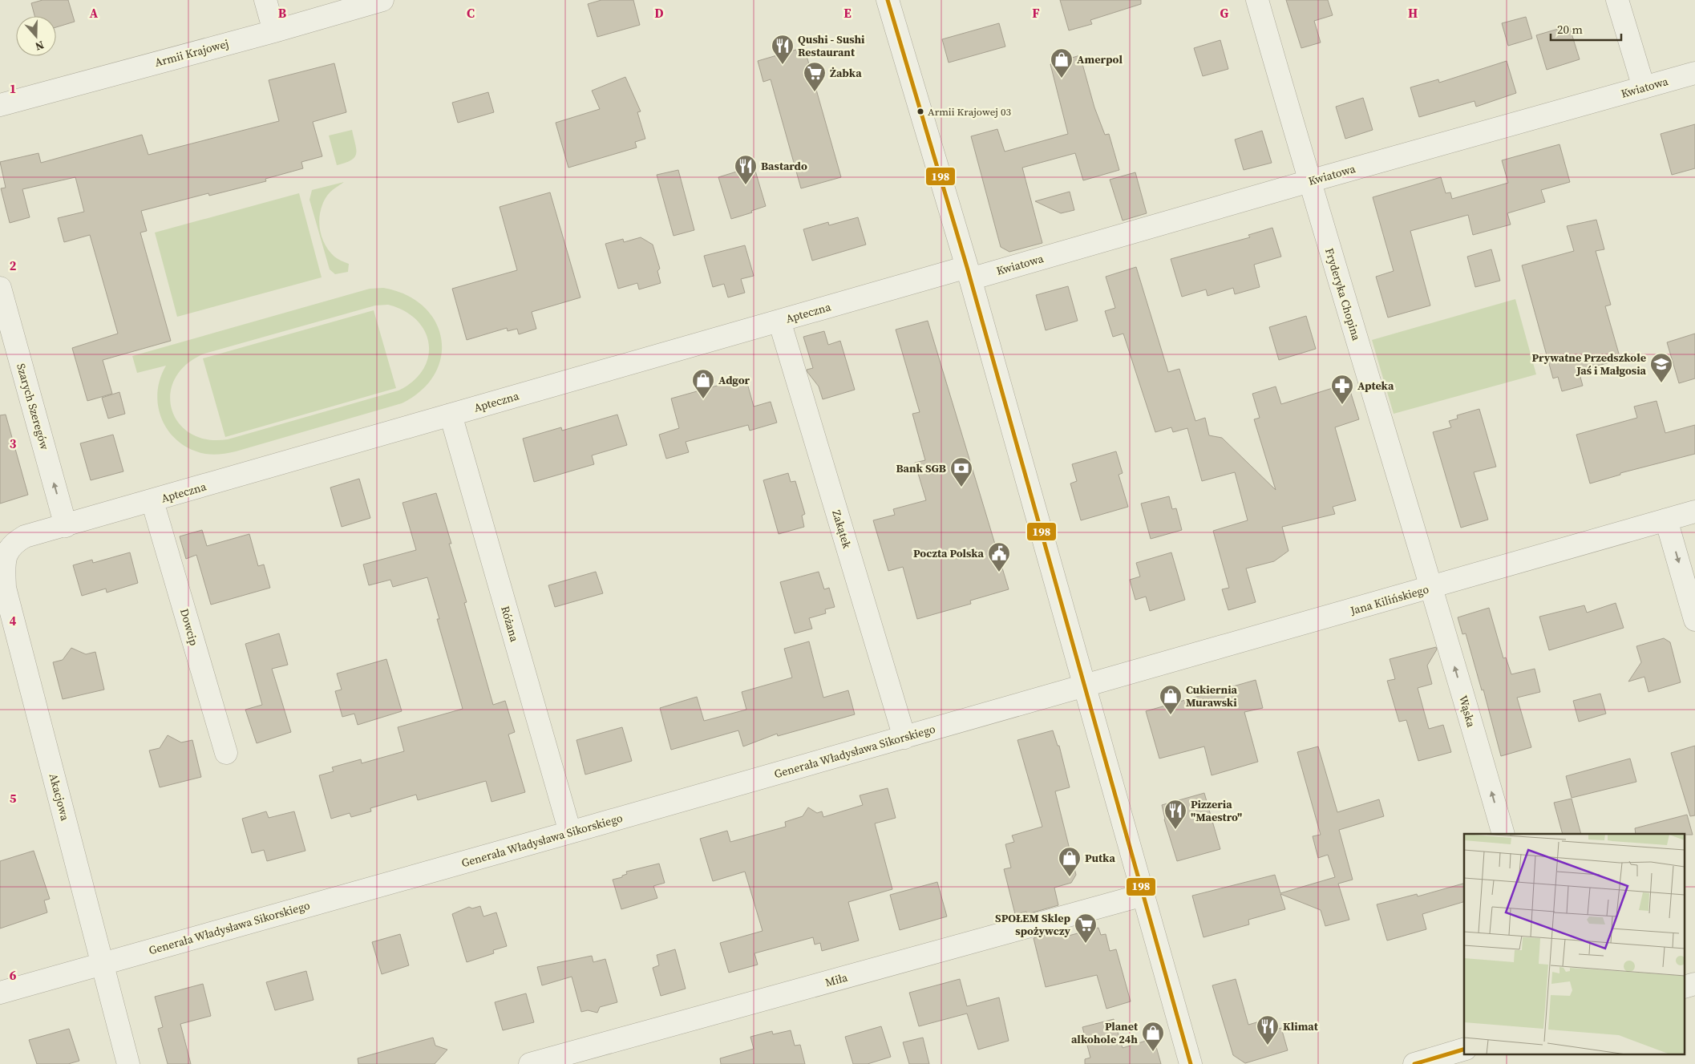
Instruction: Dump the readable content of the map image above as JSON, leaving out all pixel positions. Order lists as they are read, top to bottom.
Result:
{
  "streets": {
    "street": [
      "Armii Krajowej",
      "Kwiatowa",
      "Fryderyka Chopina",
      "Apteczna",
      "Szarych Szeregów",
      "Zakątek",
      "Jana Kilińskiego",
      "Różana",
      "Dowcip",
      "Wąska",
      "Generała Władysława Sikorskiego",
      "Akacjowa",
      "Miła"
    ]
  },
  "crossings": [
    ["Kwiatowa", "Fryderyka Chopina"],
    ["Kwiatowa", "Apteczna"],
    ["Fryderyka Chopina", "Jana Kilińskiego"],
    ["Fryderyka Chopina", "Wąska"],
    ["Apteczna", "Szarych Szeregów"],
    ["Apteczna", "Zakątek"],
    ["Apteczna", "Różana"],
    ["Apteczna", "Dowcip"],
    ["Apteczna", "Akacjowa"],
    ["Zakątek", "Generała Władysława Sikorskiego"],
    ["Jana Kilińskiego", "Wąska"],
    ["Jana Kilińskiego", "Generała Władysława Sikorskiego"],
    ["Różana", "Generała Władysława Sikorskiego"],
    ["Generała Władysława Sikorskiego", "Akacjowa"]
  ],
  "one_way": ["Szarych Szeregów", "Wąska"],
  "places": {
    "restaurant": [
      "Qushi - Sushi Restaurant",
      "Bastardo",
      "Pizzeria \"Maestro\"",
      "Klimat"
    ],
    "shop": [
      "Amerpol",
      "Adgor",
      "Cukiernia Murawski",
      "Putka",
      "Planet alkohole 24h"
    ],
    "supermarket": ["Żabka", "SPOŁEM Sklep spożywczy"],
    "other": ["Armii Krajowej 03"],
    "school or university": ["Prywatne Przedszkole Jaś i Małgosia"],
    "pharmacy": ["Apteka"],
    "bank": ["Bank SGB"],
    "public building": ["Poczta Polska"]
  },
  "lines": ["transit line 198"],
  "scale_bar": "20 m",
  "north": "bottom",
  "grid": {
    "columns": [
      "A",
      "B",
      "C",
      "D",
      "E",
      "F",
      "G",
      "H"
    ],
    "rows": [
      "1",
      "2",
      "3",
      "4",
      "5",
      "6"
    ]
  }
}
